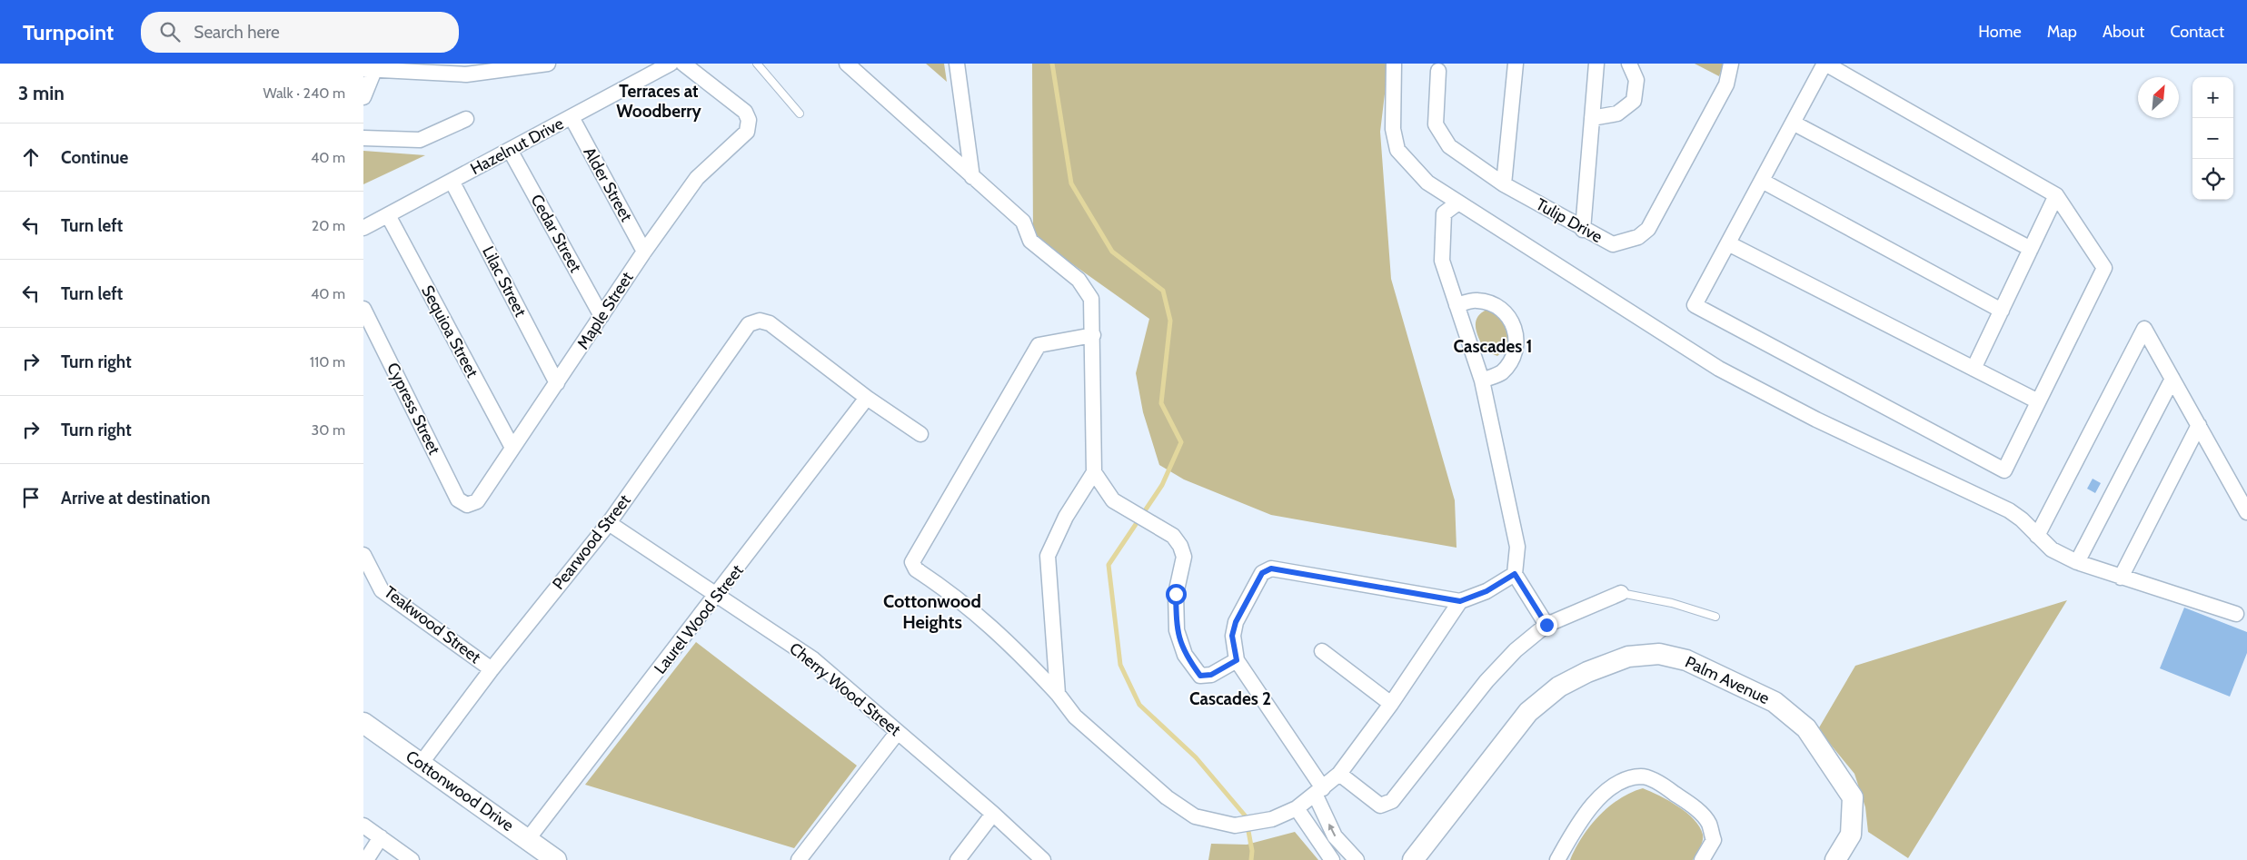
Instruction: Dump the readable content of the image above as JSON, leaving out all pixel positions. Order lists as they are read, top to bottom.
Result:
{
  "streets": {
    "street": [
      "Hazelnut Drive",
      "Alder Street",
      "Tulip Drive",
      "Cedar Street",
      "Lilac Street",
      "Maple Street",
      "Sequioa Street",
      "Cypress Street",
      "Pearwood Street",
      "Laurel Wood Street",
      "Teakwood Street",
      "Palm Avenue",
      "Cherry Wood Street",
      "Cottonwood Drive"
    ]
  },
  "crossings": [
    ["Hazelnut Drive", "Alder Street"],
    ["Hazelnut Drive", "Cedar Street"],
    ["Hazelnut Drive", "Lilac Street"],
    ["Hazelnut Drive", "Sequioa Street"],
    ["Alder Street", "Maple Street"],
    ["Cedar Street", "Maple Street"],
    ["Lilac Street", "Maple Street"],
    ["Maple Street", "Sequioa Street"],
    ["Maple Street", "Cypress Street"],
    ["Pearwood Street", "Laurel Wood Street"],
    ["Pearwood Street", "Teakwood Street"],
    ["Pearwood Street", "Cherry Wood Street"],
    ["Pearwood Street", "Cottonwood Drive"],
    ["Laurel Wood Street", "Cherry Wood Street"],
    ["Laurel Wood Street", "Cottonwood Drive"]
  ],
  "districts": [
    "Terraces at Woodberry",
    "Cascades 1",
    "Cottonwood Heights",
    "Cascades 2"
  ],
  "north": "top right",
  "page": {
    "header": "Turnpoint",
    "search": "Search here",
    "nav": [
      "Home",
      "Map",
      "About",
      "Contact"
    ],
    "heading": ["3 min", "Walk · 240 m"],
    "map_buttons": ["+", "−"],
    "list": [
      ["Continue", "40 m"],
      ["Turn left", "20 m"],
      ["Turn left", "40 m"],
      ["Turn right", "110 m"],
      ["Turn right", "30 m"],
      "Arrive at destination"
    ]
  }
}
